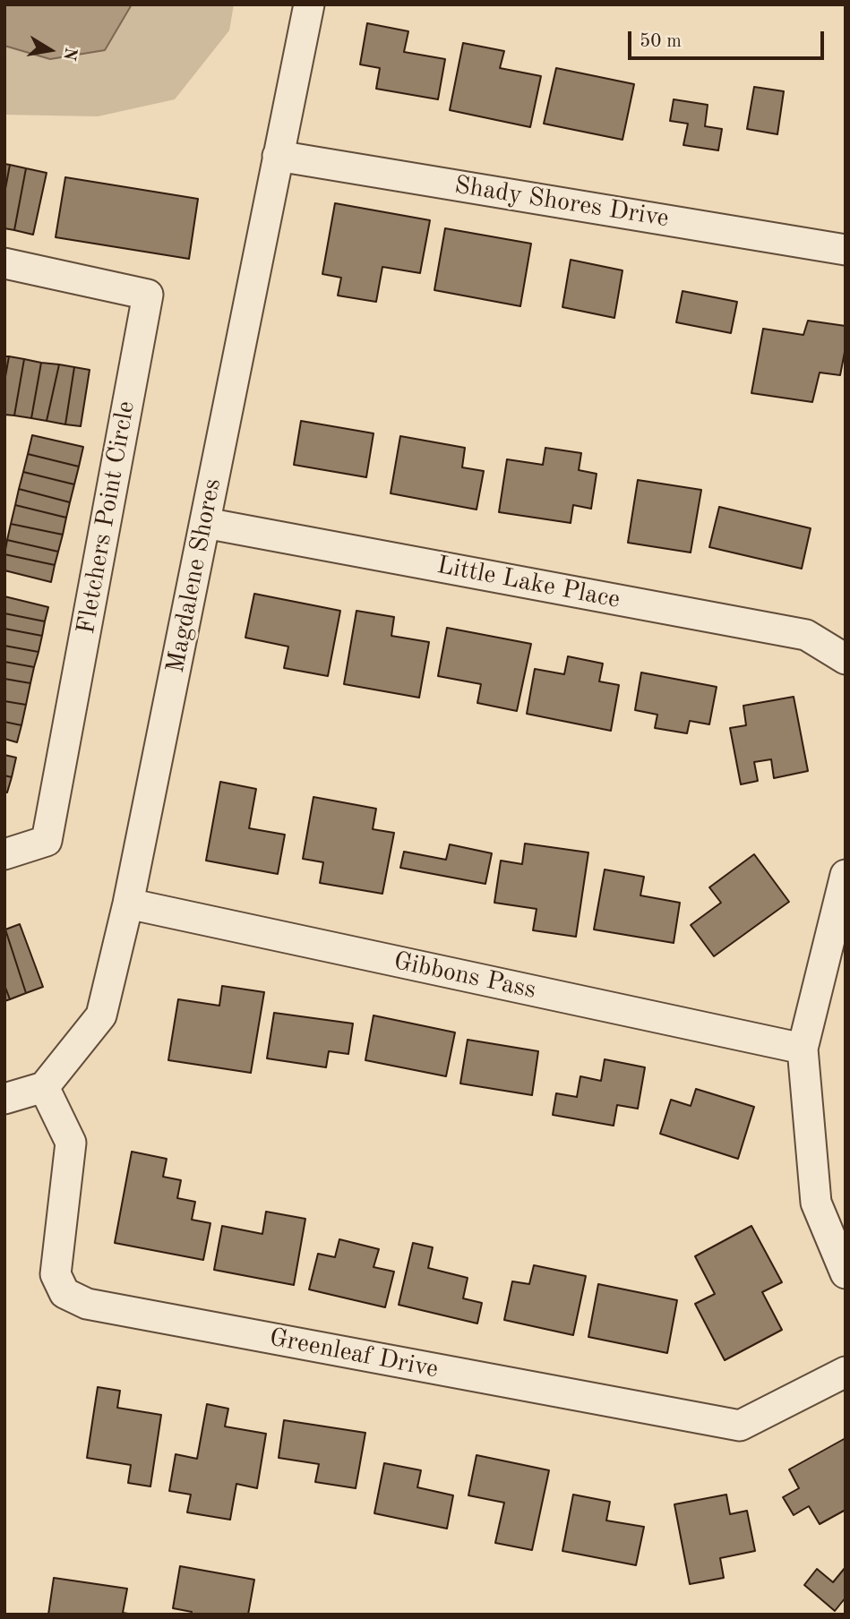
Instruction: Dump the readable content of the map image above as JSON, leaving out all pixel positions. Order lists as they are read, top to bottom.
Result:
{
  "streets": {
    "street": [
      "Shady Shores Drive",
      "Fletchers Point Circle",
      "Magdalene Shores",
      "Little Lake Place",
      "Gibbons Pass",
      "Greenleaf Drive"
    ]
  },
  "crossings": [
    ["Shady Shores Drive", "Magdalene Shores"],
    ["Magdalene Shores", "Little Lake Place"],
    ["Magdalene Shores", "Gibbons Pass"],
    ["Magdalene Shores", "Greenleaf Drive"]
  ],
  "scale_bar": "50 m",
  "north": "right"
}
